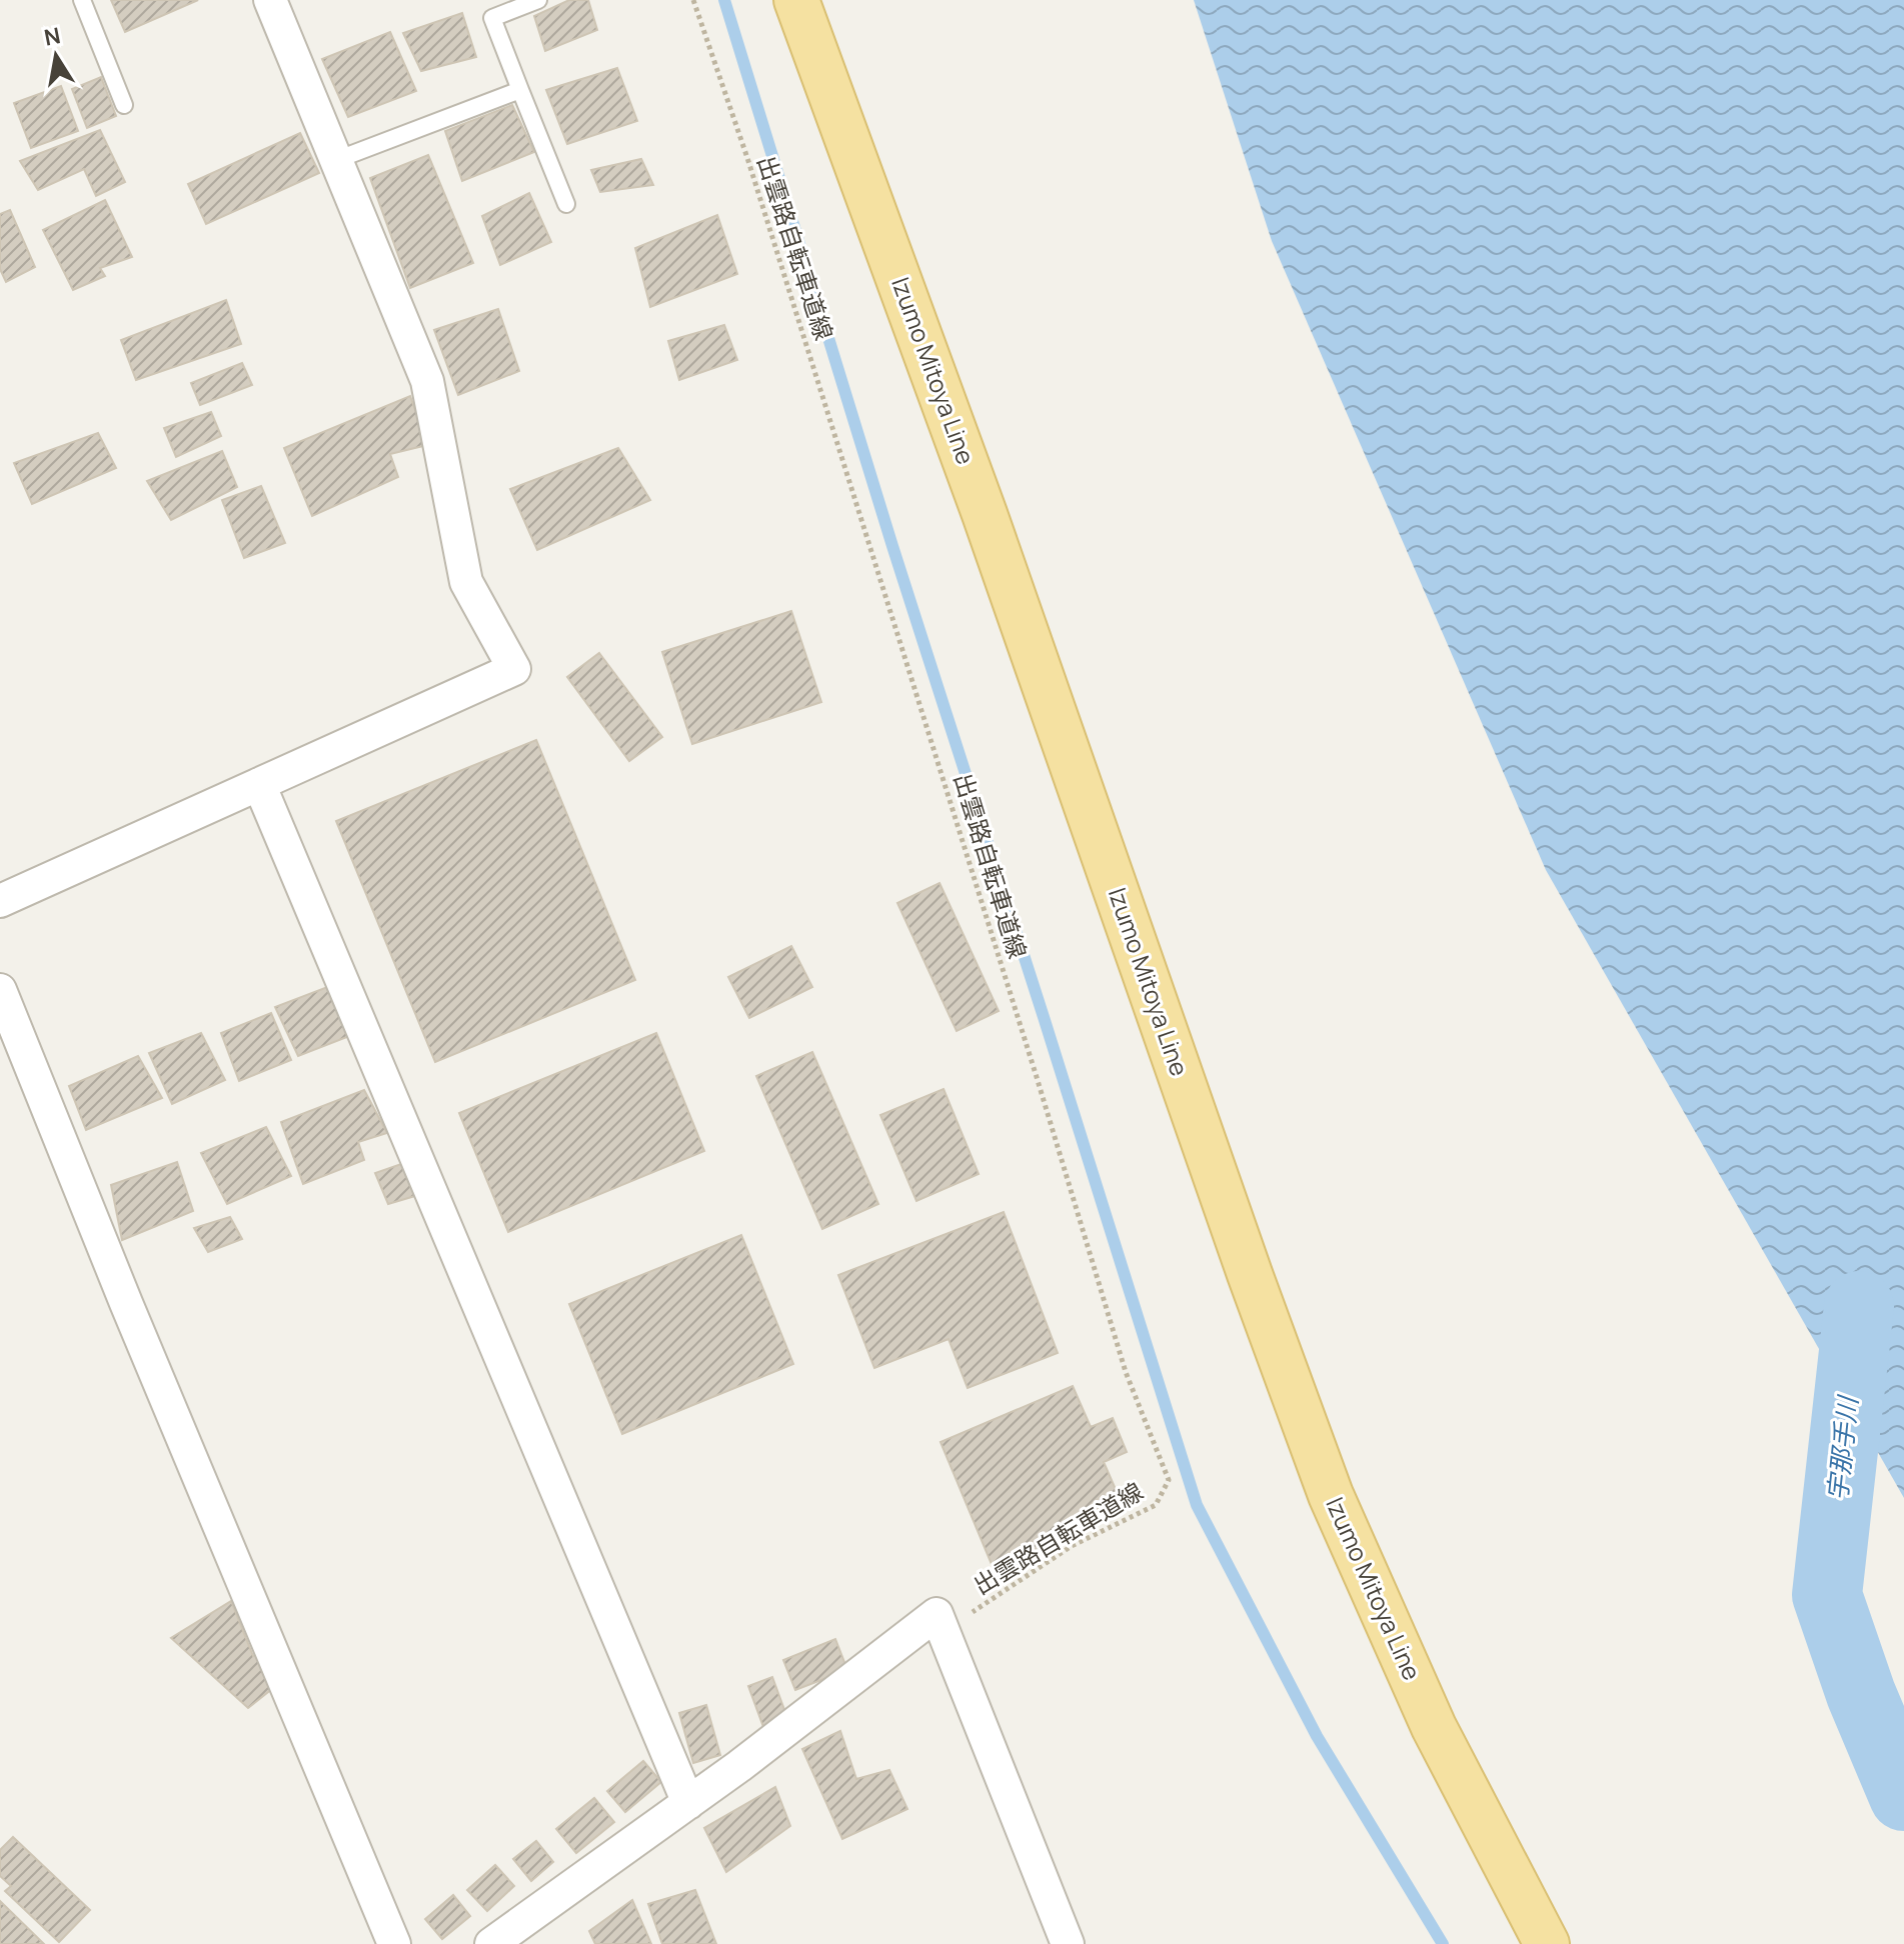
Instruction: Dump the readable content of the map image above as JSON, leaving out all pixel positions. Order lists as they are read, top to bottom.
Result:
{
  "streets": {
    "main road": ["Izumo Mitoya Line"],
    "path": ["出雲路自転車道線"]
  },
  "water": ["宇那手川"],
  "north": "top"
}
